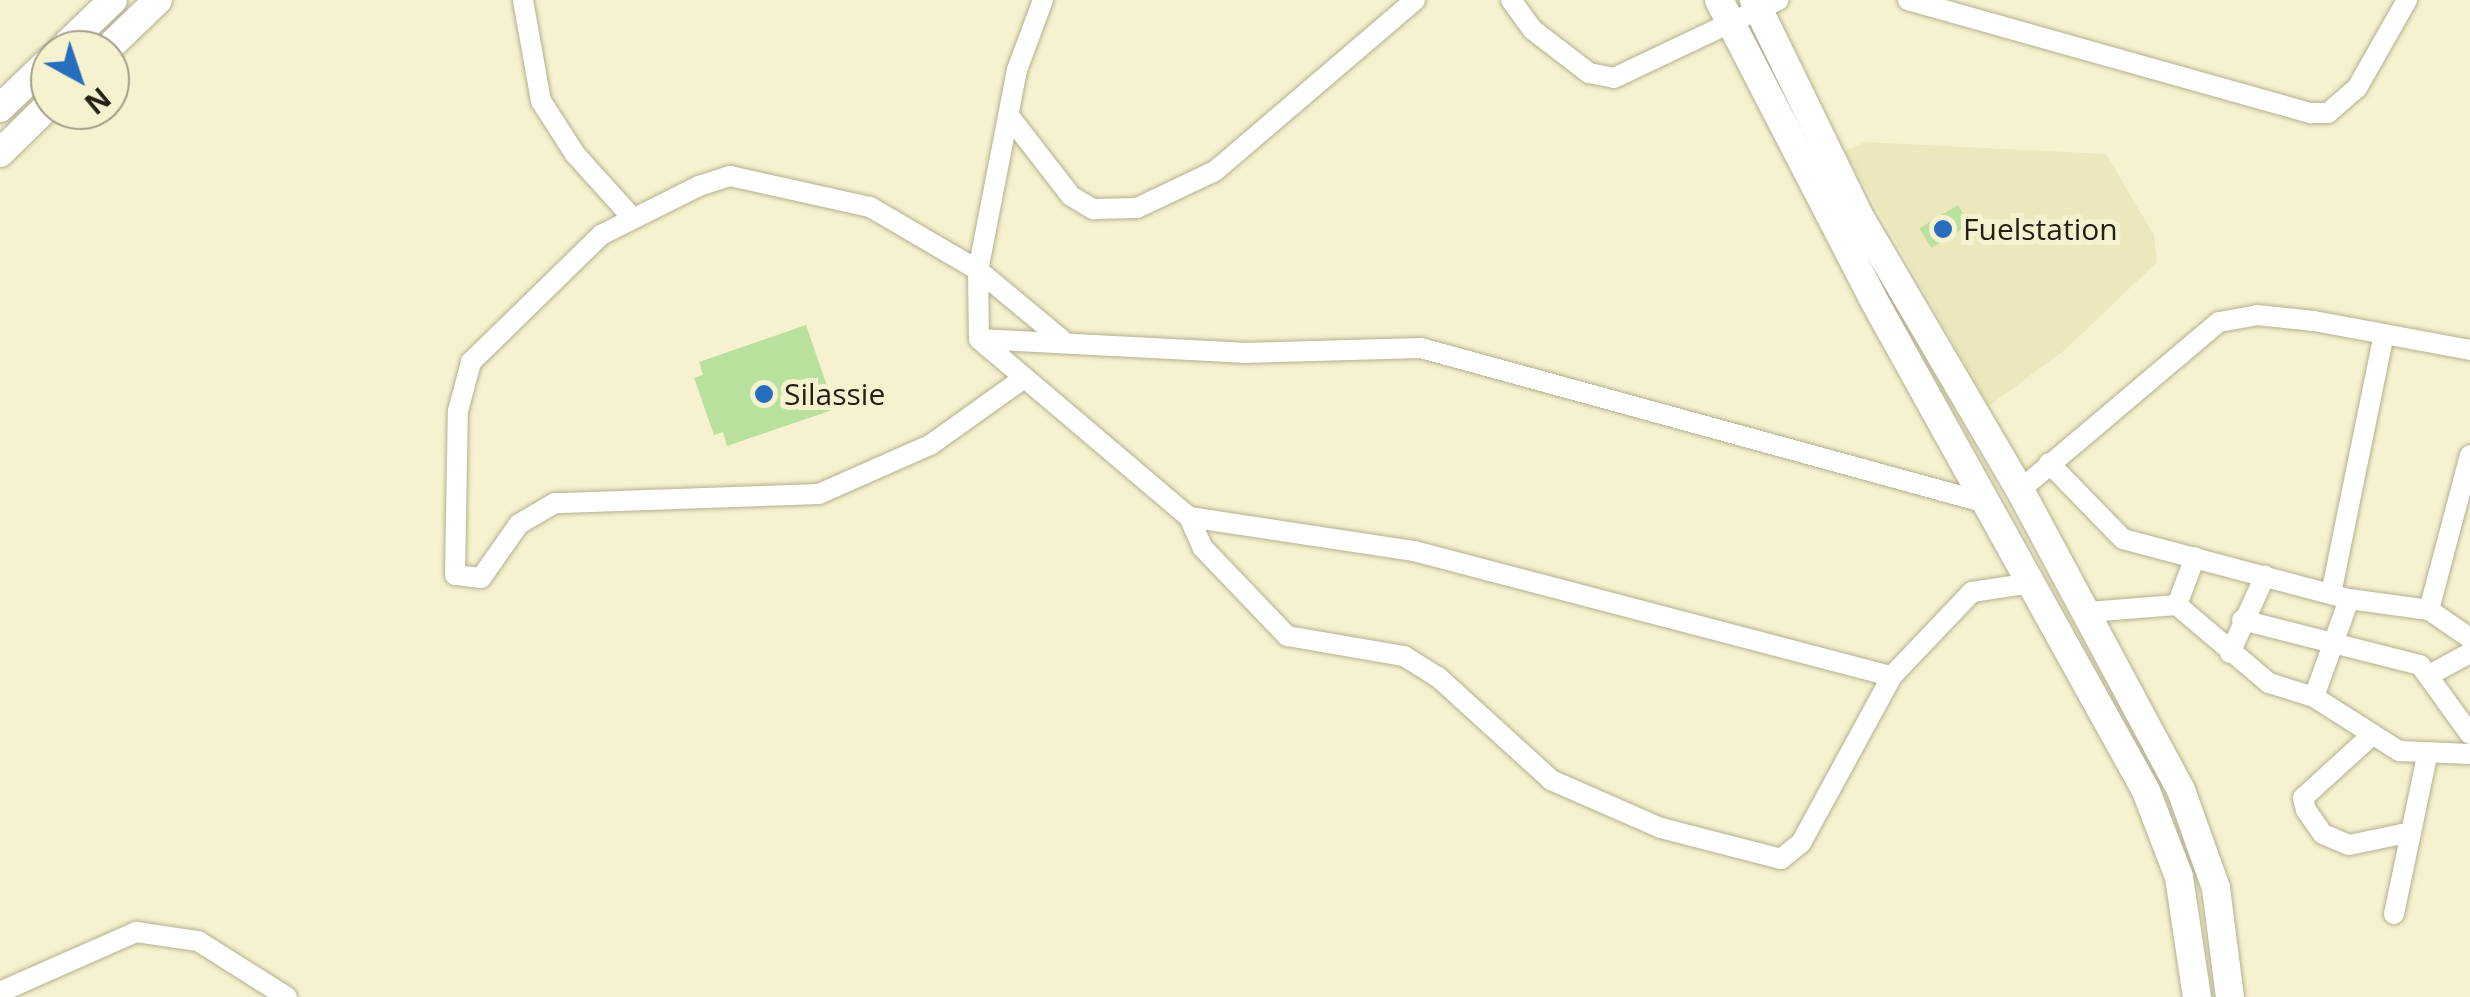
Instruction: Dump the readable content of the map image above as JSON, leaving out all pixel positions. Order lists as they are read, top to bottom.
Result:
{
  "places": ["Fuelstation", "Silassie"],
  "north": "bottom right"
}
